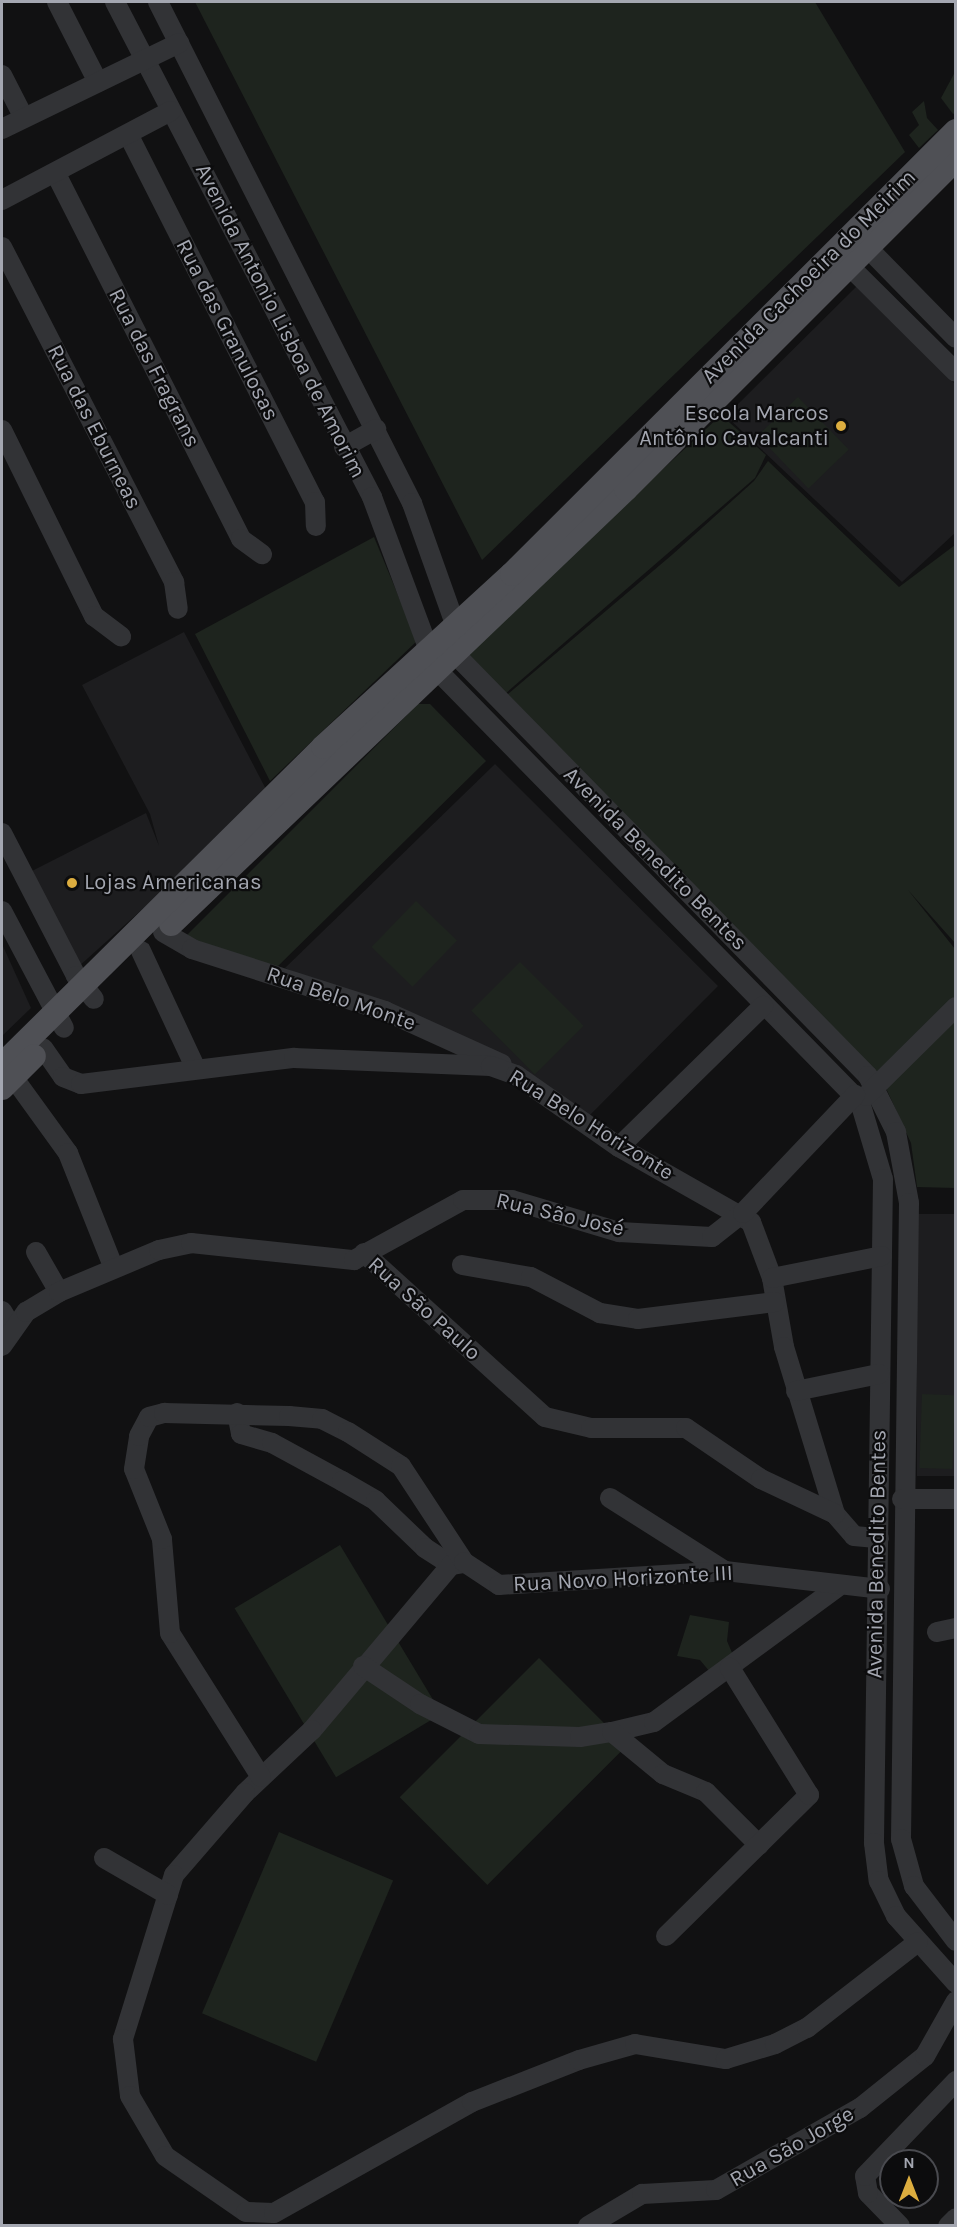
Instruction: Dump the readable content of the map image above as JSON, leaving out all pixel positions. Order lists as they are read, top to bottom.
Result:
{
  "streets": {
    "main road": ["Avenida Cachoeira do Meirim"],
    "street": [
      "Avenida Antonio Lisboa de Amorim",
      "Rua das Granulosas",
      "Rua das Fragrans",
      "Rua das Eburneas",
      "Avenida Benedito Bentes",
      "Rua Belo Monte",
      "Rua Belo Horizonte",
      "Rua São José",
      "Rua São Paulo",
      "Rua Novo Horizonte III",
      "Rua São Jorge"
    ]
  },
  "crossings": [
    ["Avenida Cachoeira do Meirim", "Avenida Antonio Lisboa de Amorim"],
    ["Avenida Cachoeira do Meirim", "Avenida Benedito Bentes"],
    ["Avenida Antonio Lisboa de Amorim", "Avenida Benedito Bentes"],
    ["Avenida Benedito Bentes", "Rua São José"],
    ["Avenida Benedito Bentes", "Rua Novo Horizonte III"],
    ["Rua Belo Monte", "Rua Belo Horizonte"],
    ["Rua Belo Horizonte", "Rua São José"],
    ["Rua São José", "Rua São Paulo"]
  ],
  "places": ["Escola Marcos Antônio Cavalcanti", "Lojas Americanas"],
  "north": "top"
}
